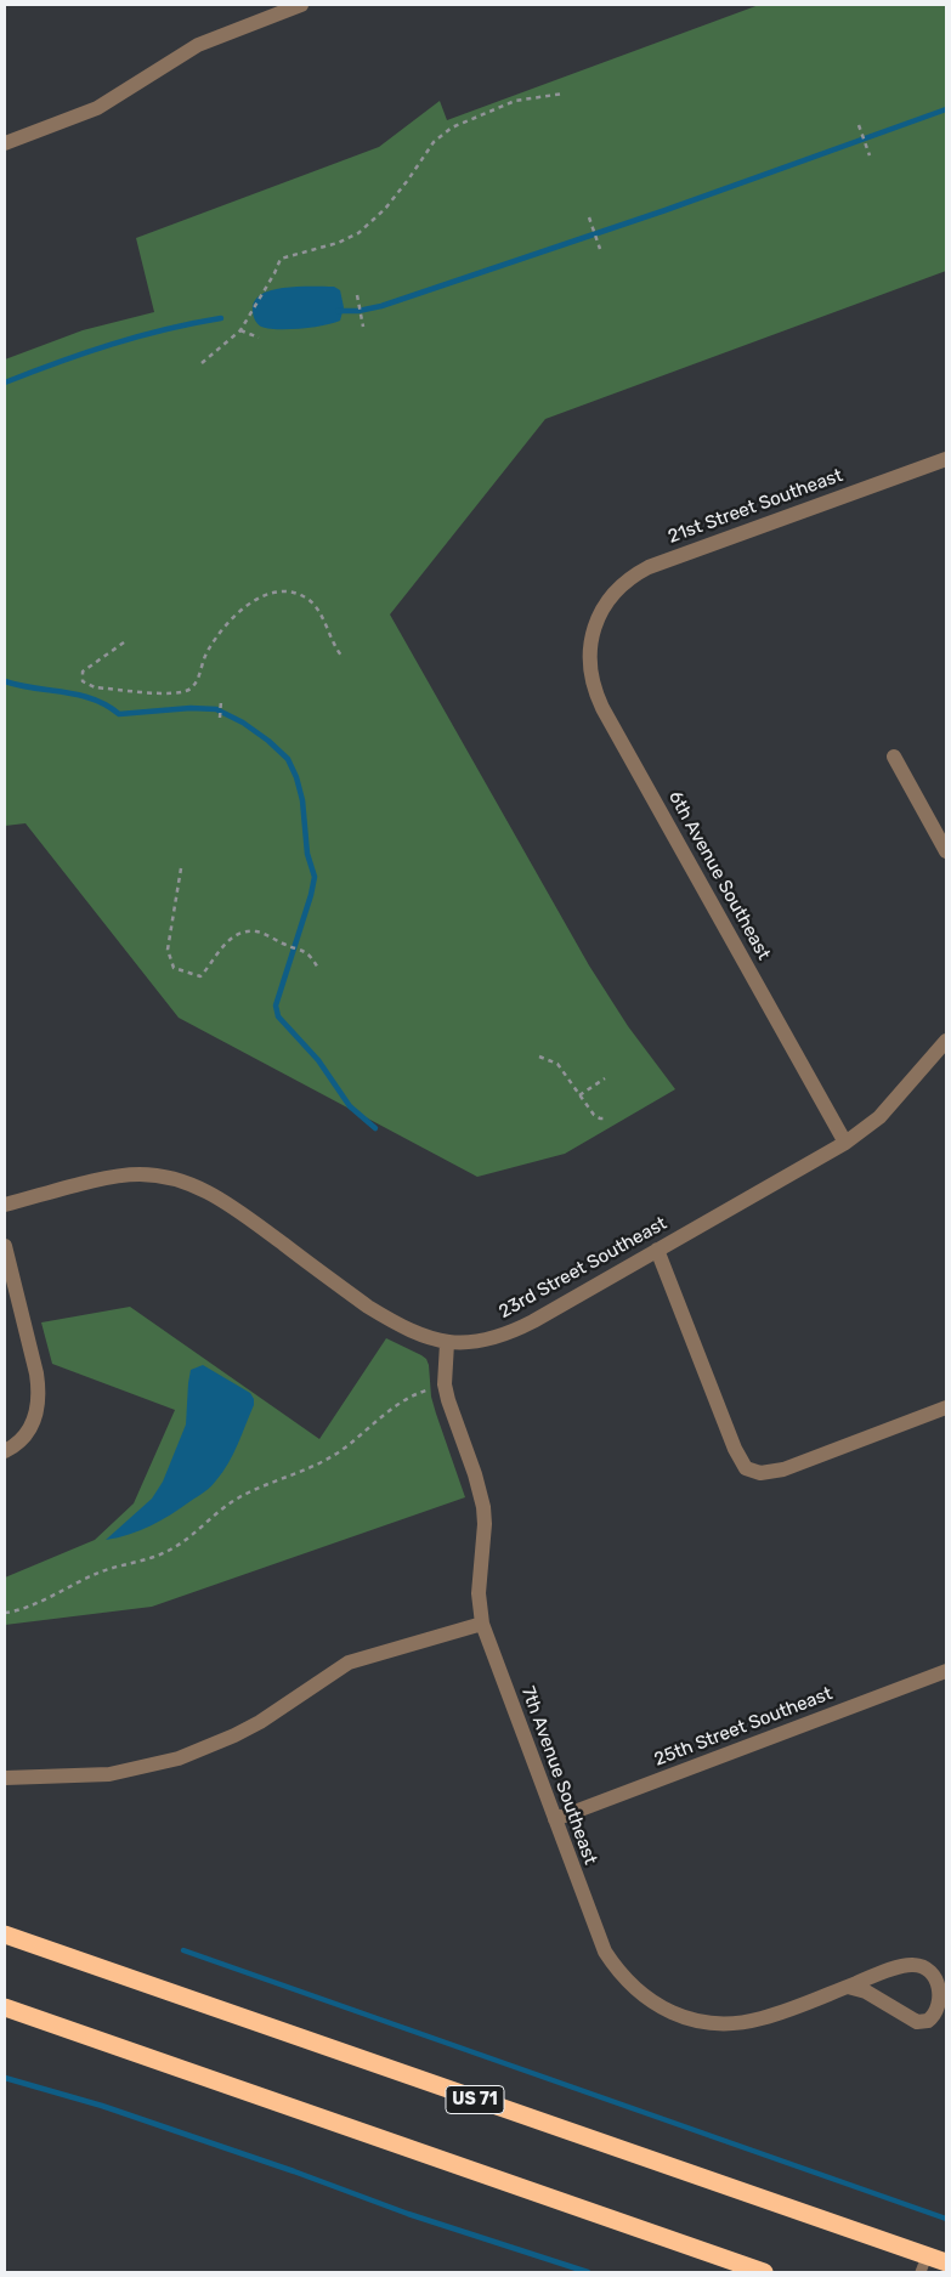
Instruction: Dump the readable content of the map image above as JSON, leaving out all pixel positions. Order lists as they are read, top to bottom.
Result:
{
  "streets": {
    "highway": ["US 71"],
    "street": [
      "21st Street Southeast",
      "6th Avenue Southeast",
      "23rd Street Southeast",
      "25th Street Southeast",
      "7th Avenue Southeast"
    ]
  },
  "crossings": [
    ["21st Street Southeast", "6th Avenue Southeast"],
    ["6th Avenue Southeast", "23rd Street Southeast"],
    ["23rd Street Southeast", "7th Avenue Southeast"],
    ["25th Street Southeast", "7th Avenue Southeast"]
  ]
}
